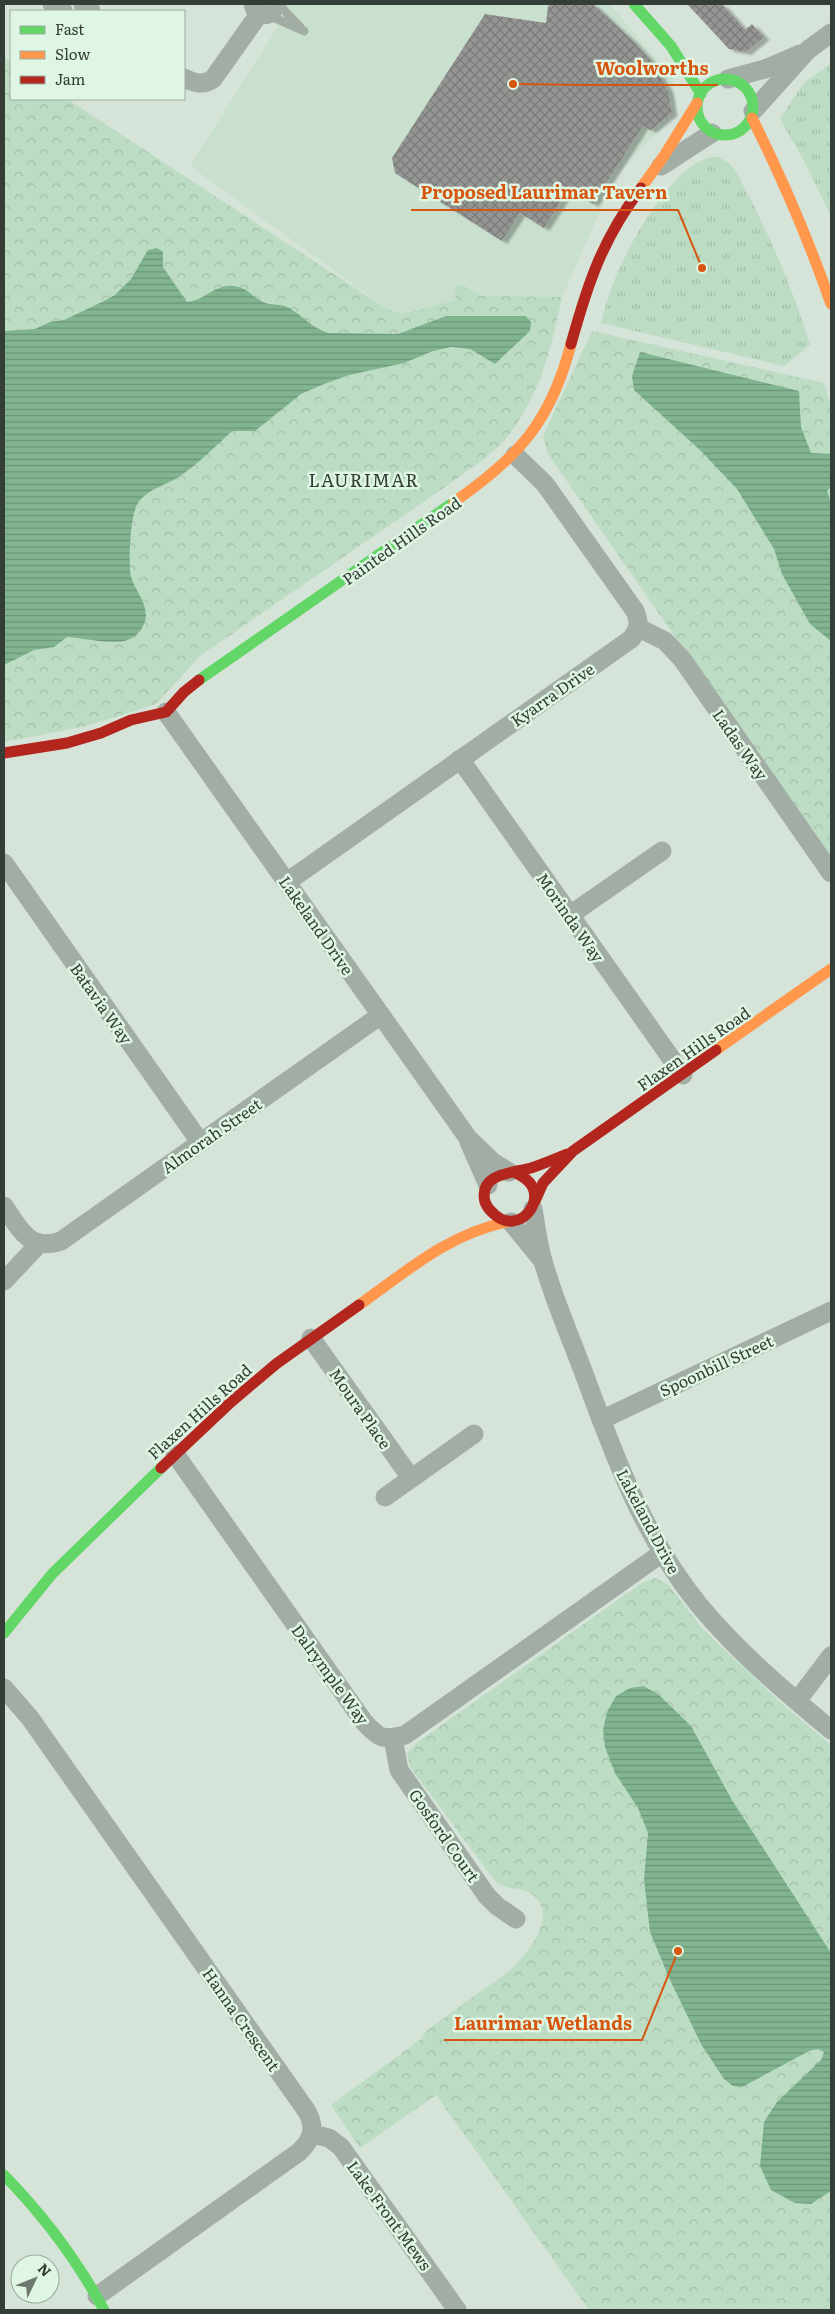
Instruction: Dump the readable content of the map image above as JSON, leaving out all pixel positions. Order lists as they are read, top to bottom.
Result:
{
  "streets": {
    "street": [
      "Painted Hills Road",
      "Kyarra Drive",
      "Ladas Way",
      "Morinda Way",
      "Lakeland Drive",
      "Batavia Way",
      "Flaxen Hills Road",
      "Almorah Street",
      "Spoonbill Street",
      "Moura Place",
      "Dalrymple Way",
      "Gosford Court",
      "Hanna Crescent",
      "Lake Front Mews"
    ]
  },
  "crossings": [
    ["Painted Hills Road", "Lakeland Drive"],
    ["Kyarra Drive", "Ladas Way"],
    ["Kyarra Drive", "Morinda Way"],
    ["Kyarra Drive", "Lakeland Drive"],
    ["Morinda Way", "Flaxen Hills Road"],
    ["Lakeland Drive", "Flaxen Hills Road"],
    ["Lakeland Drive", "Almorah Street"],
    ["Lakeland Drive", "Spoonbill Street"],
    ["Batavia Way", "Almorah Street"],
    ["Flaxen Hills Road", "Moura Place"],
    ["Flaxen Hills Road", "Dalrymple Way"],
    ["Dalrymple Way", "Gosford Court"],
    ["Hanna Crescent", "Lake Front Mews"]
  ],
  "districts": ["LAURIMAR"],
  "places": ["Woolworths", "Proposed Laurimar Tavern", "Laurimar Wetlands"],
  "legend": ["Fast", "Slow", "Jam"],
  "north": "top right"
}
